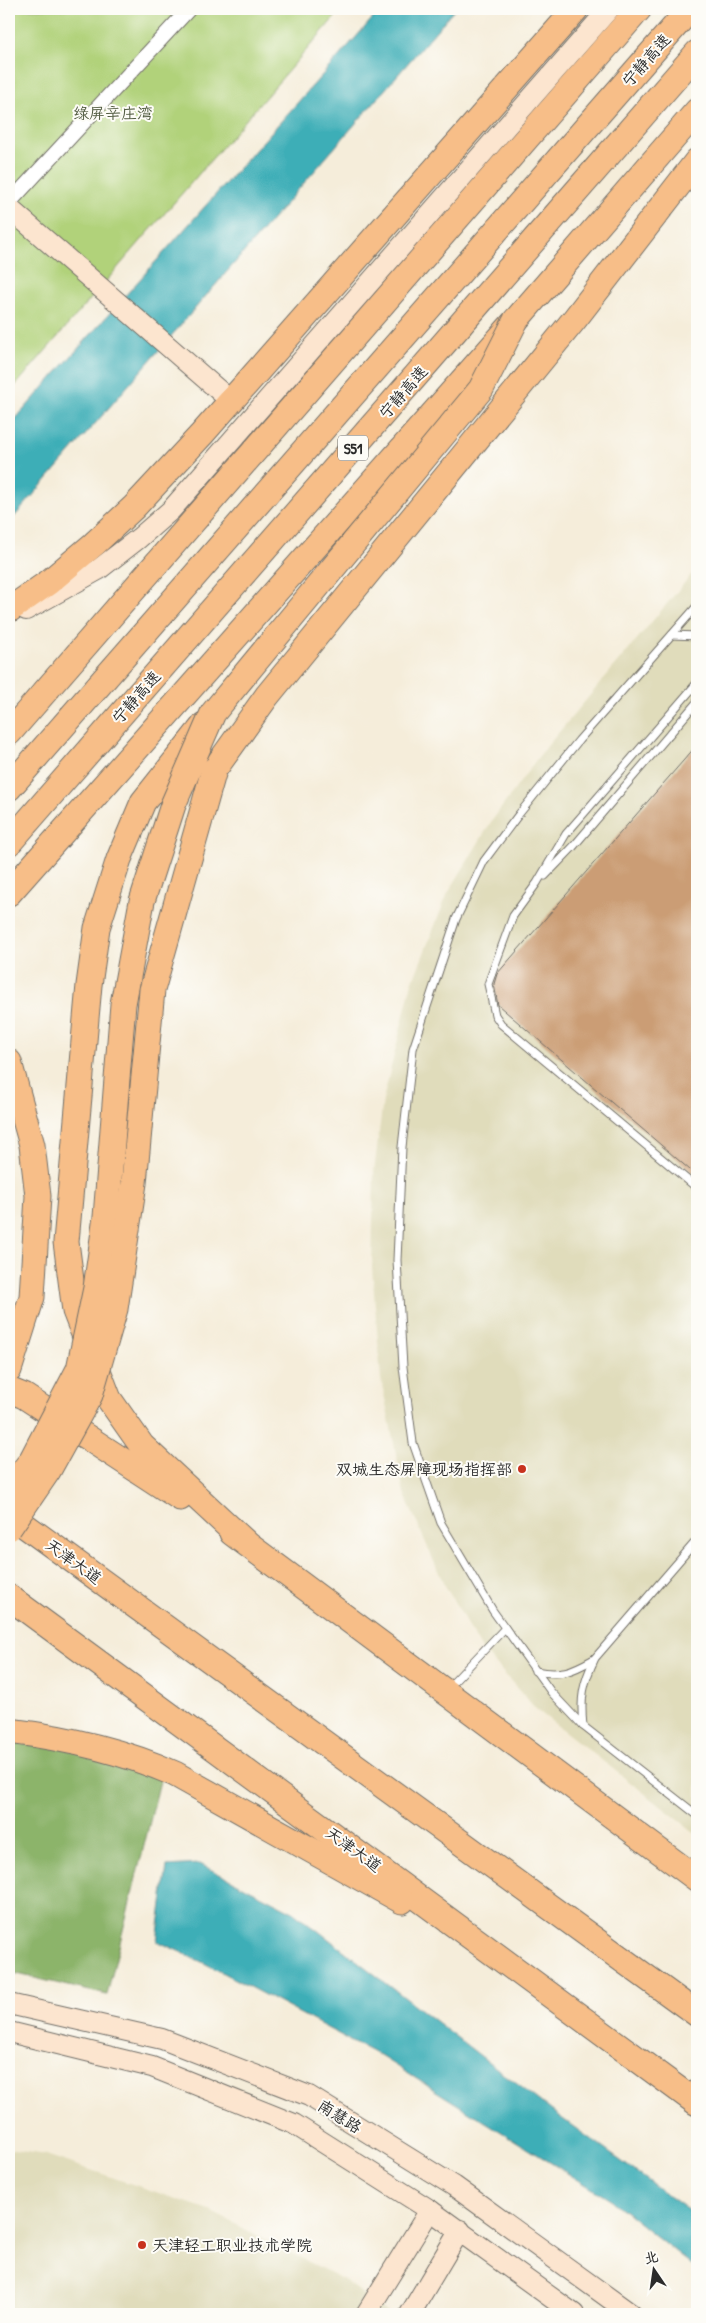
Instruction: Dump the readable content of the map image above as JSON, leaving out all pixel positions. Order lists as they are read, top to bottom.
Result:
{
  "streets": {
    "highway": ["宁静高速", "S51", "天津大道"],
    "street": ["南慧路"]
  },
  "parks": ["绿屏辛庄湾"],
  "places": ["双城生态屏障现场指挥部", "天津轻工职业技术学院"],
  "north": "top"
}
